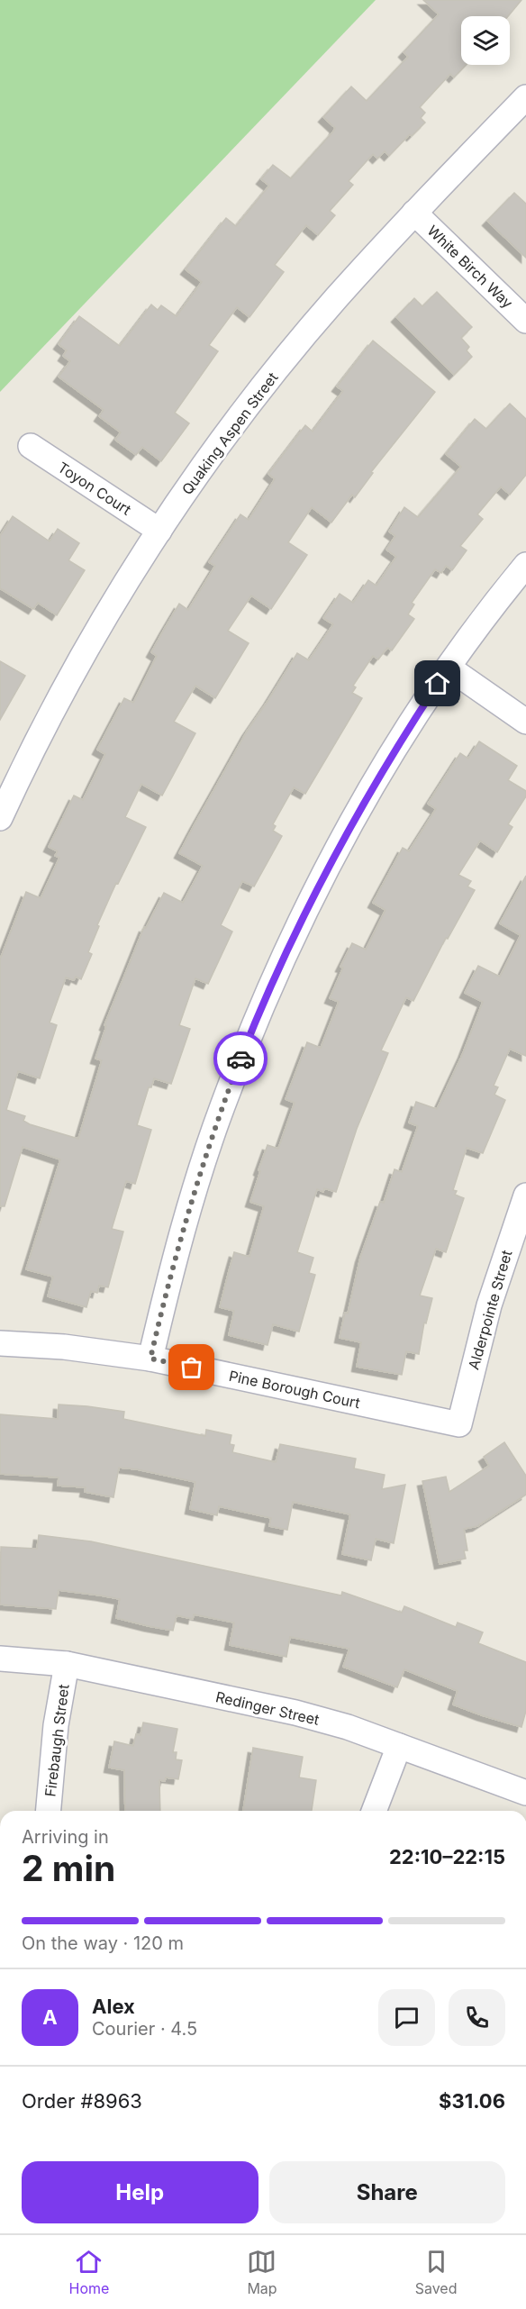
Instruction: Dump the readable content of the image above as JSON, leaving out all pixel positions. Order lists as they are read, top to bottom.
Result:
{
  "streets": {
    "street": [
      "White Birch Way",
      "Quaking Aspen Street",
      "Toyon Court",
      "Alderpointe Street",
      "Pine Borough Court",
      "Redinger Street",
      "Firebaugh Street"
    ]
  },
  "crossings": [
    ["White Birch Way", "Quaking Aspen Street"],
    ["Quaking Aspen Street", "Toyon Court"],
    ["Alderpointe Street", "Pine Borough Court"],
    ["Redinger Street", "Firebaugh Street"]
  ],
  "page": {
    "heading": ["2 min", "Arriving in", "22:10–22:15"],
    "panel": [
      "Alex",
      "Courier · 4.5",
      "Order #8963",
      "$31.06"
    ],
    "bar": "On the way · 120 m",
    "round": "A",
    "buttons": ["Help", "Share"],
    "tabs": ["Home", "Map", "Saved"]
  }
}
